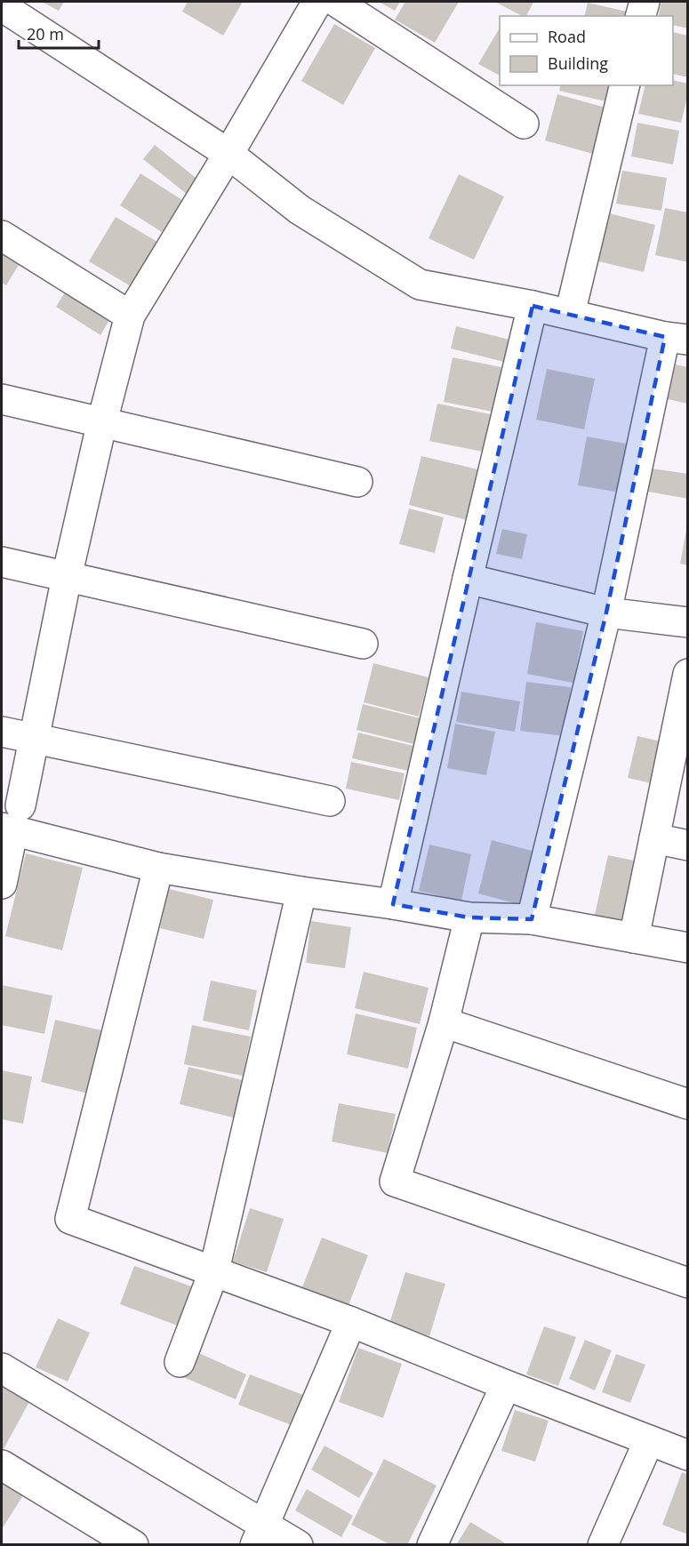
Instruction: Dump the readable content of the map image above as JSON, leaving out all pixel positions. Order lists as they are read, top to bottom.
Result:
{
  "legend": ["Road", "Building"],
  "scale_bar": "20 m"
}
